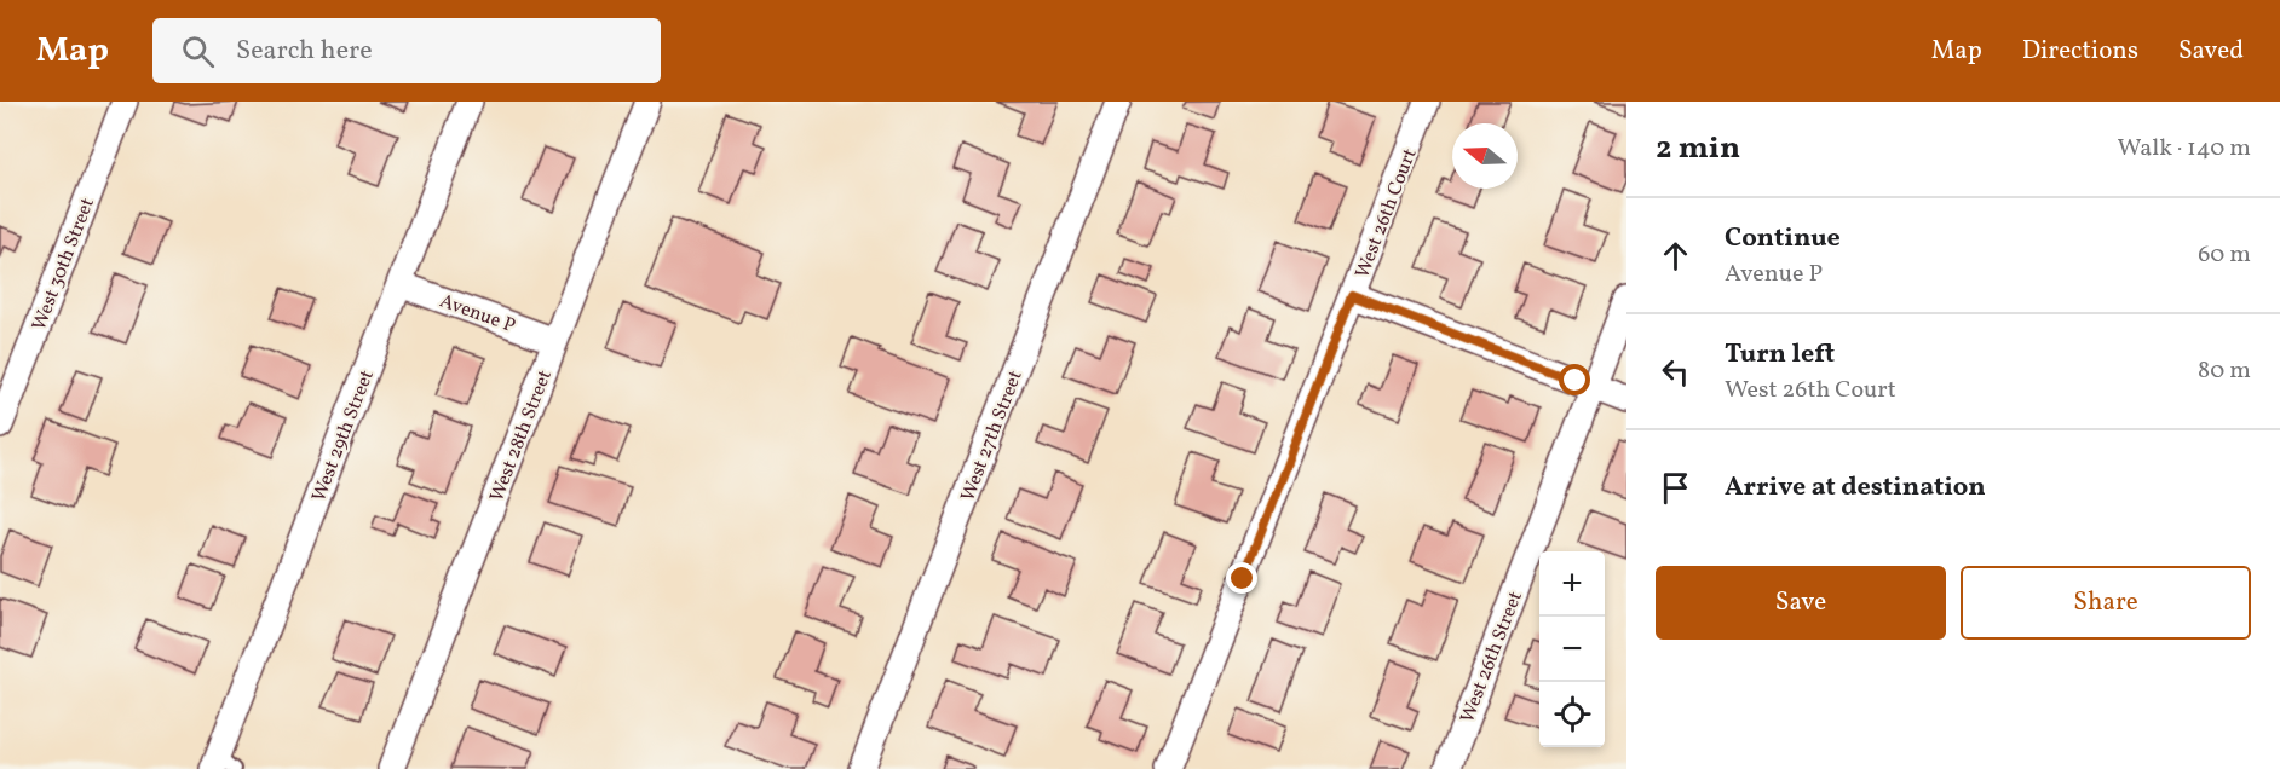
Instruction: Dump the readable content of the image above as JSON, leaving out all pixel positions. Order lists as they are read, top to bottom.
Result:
{
  "streets": {
    "street": [
      "West 26th Court",
      "West 30th Street",
      "Avenue P",
      "West 29th Street",
      "West 28th Street",
      "West 27th Street",
      "West 26th Street"
    ]
  },
  "crossings": [
    ["Avenue P", "West 29th Street"],
    ["Avenue P", "West 28th Street"]
  ],
  "north": "left",
  "page": {
    "header": "Map",
    "search": "Search here",
    "nav": ["Map", "Directions", "Saved"],
    "heading": ["2 min", "Walk · 140 m"],
    "list": [
      ["Continue", "Avenue P", "60 m"],
      ["Turn left", "West 26th Court", "80 m"],
      "Arrive at destination"
    ],
    "buttons": ["Save", "Share"],
    "map_buttons": ["+", "−"]
  }
}
